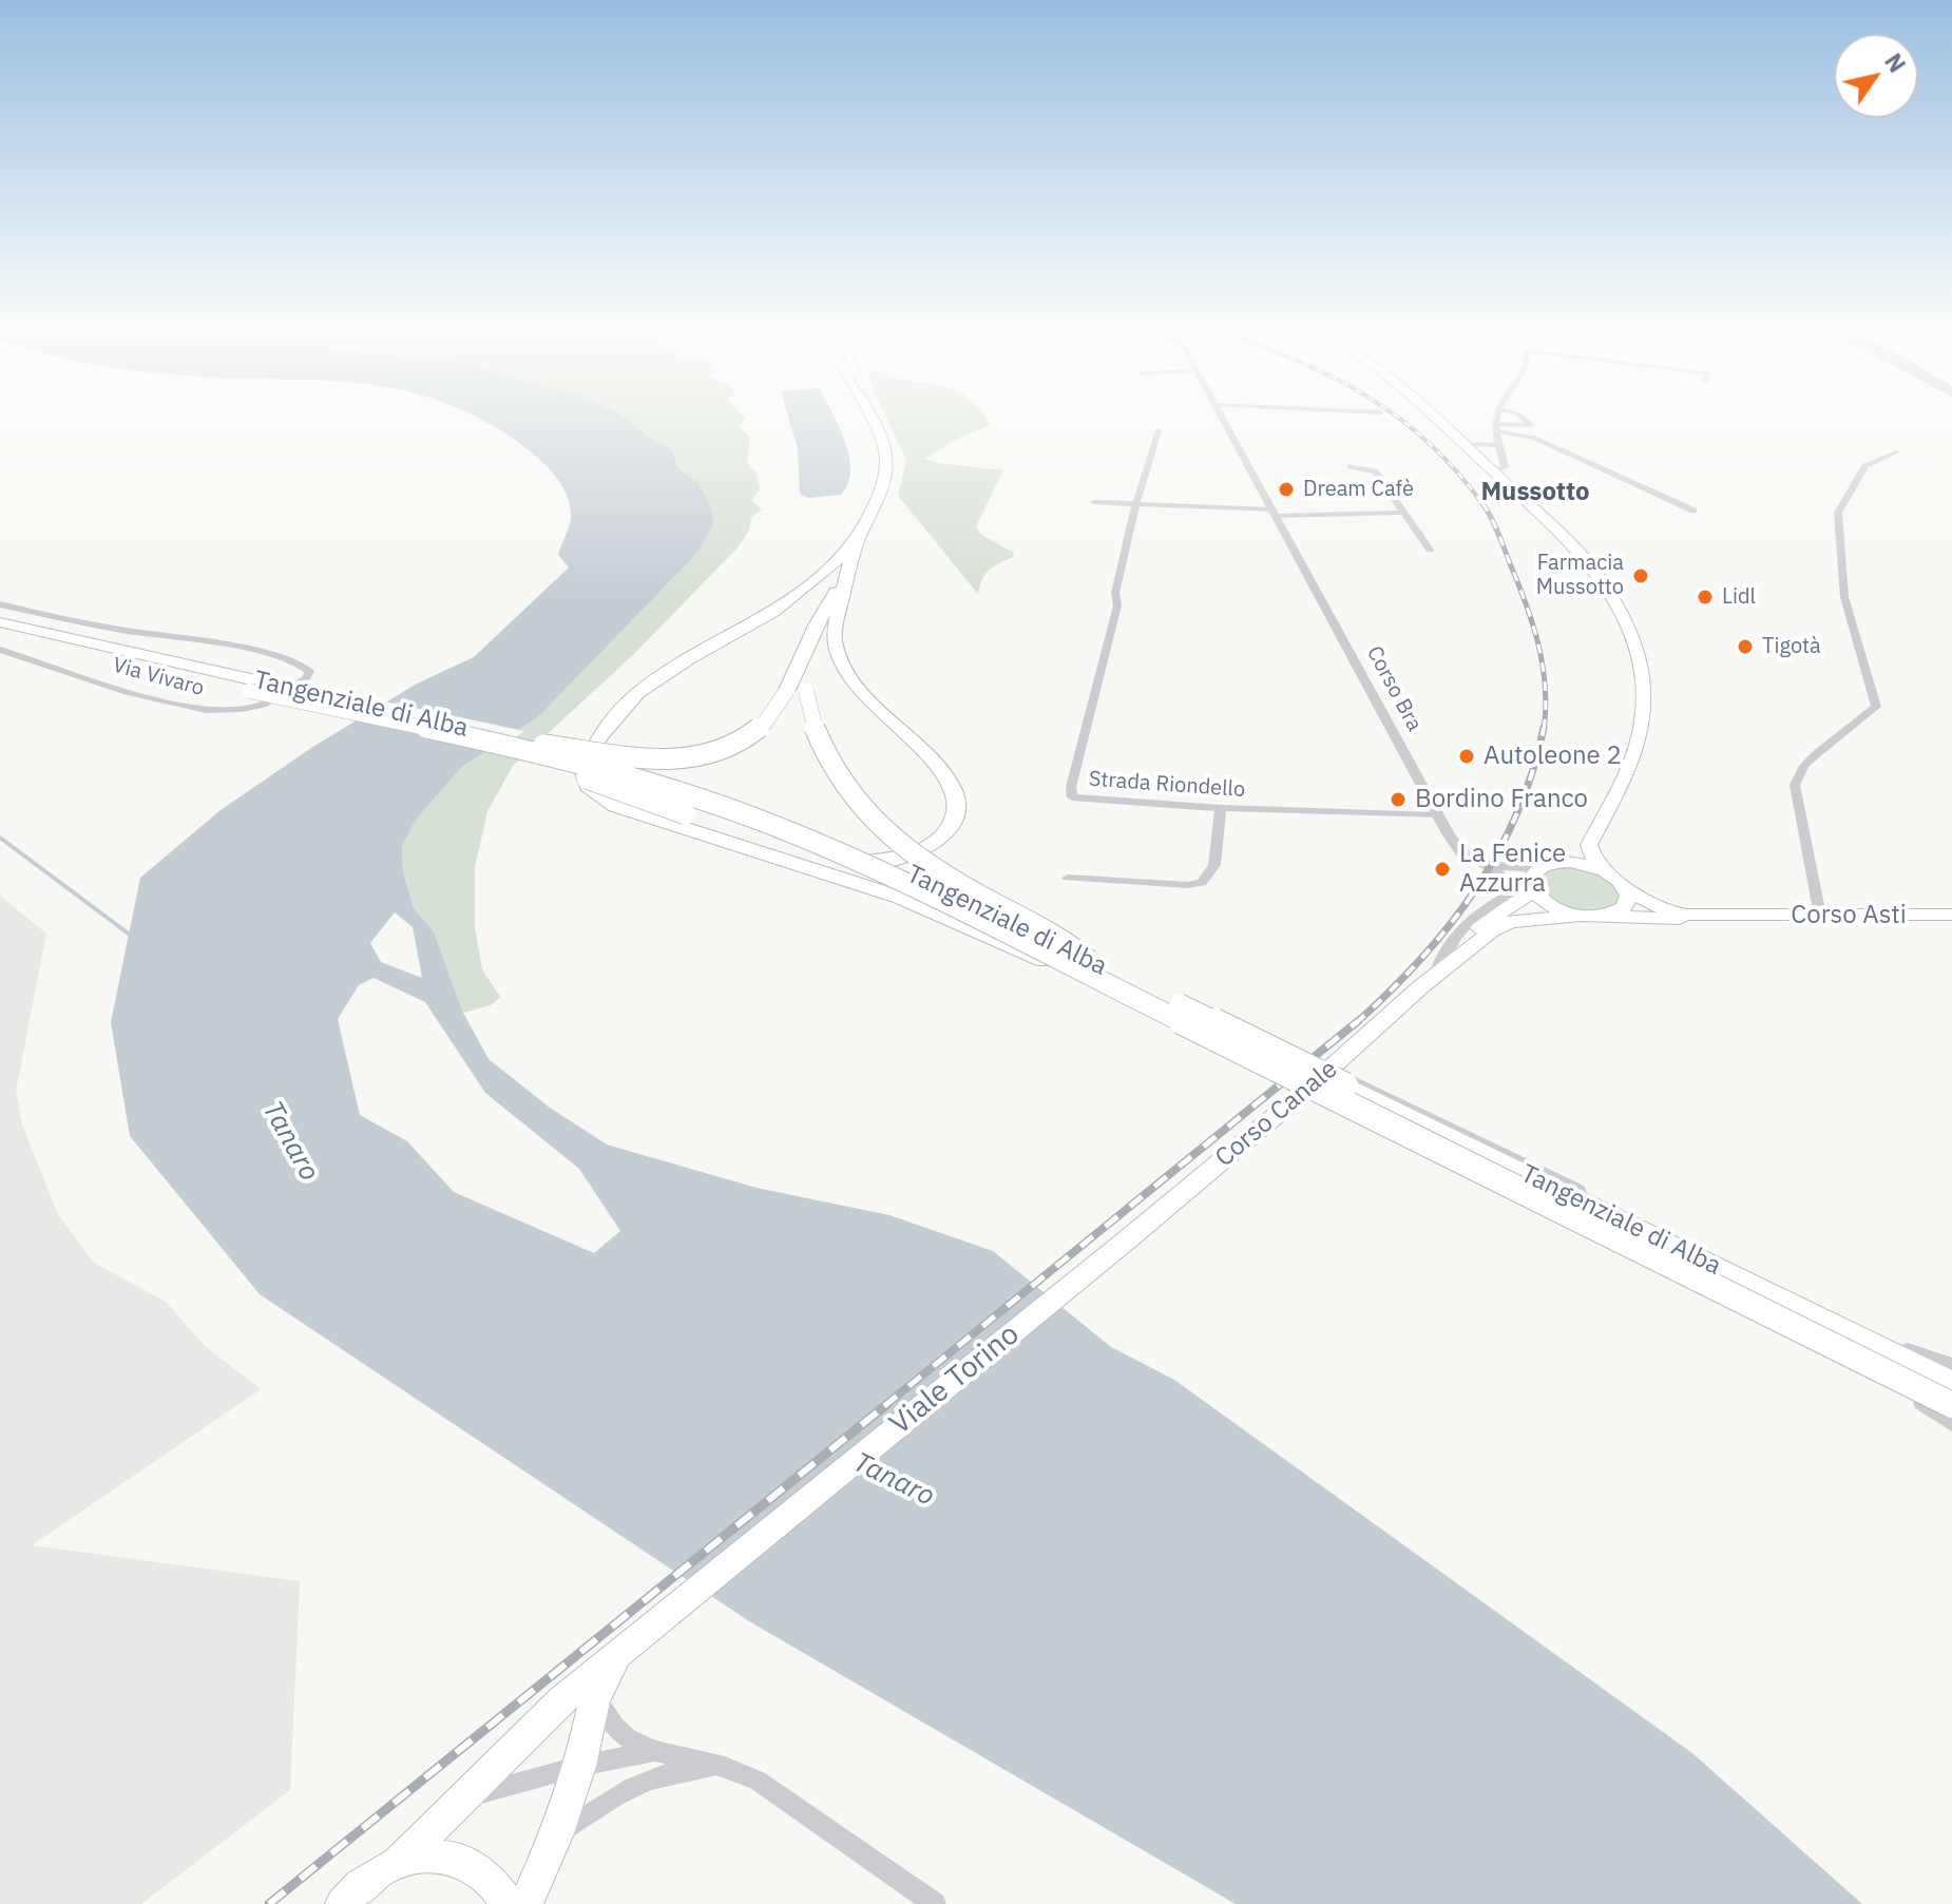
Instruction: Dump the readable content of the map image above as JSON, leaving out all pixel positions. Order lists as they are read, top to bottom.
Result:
{
  "streets": {
    "highway": ["Tangenziale di Alba"],
    "main road": ["Corso Asti", "Corso Canale", "Viale Torino"],
    "street": ["Via Vivaro", "Corso Bra", "Strada Riondello"]
  },
  "crossings": [
    ["Corso Bra", "Strada Riondello"],
    ["Corso Bra", "Corso Canale"],
    ["Corso Asti", "Corso Canale"],
    ["Corso Canale", "Viale Torino"]
  ],
  "districts": ["Mussotto"],
  "water": ["Tanaro"],
  "places": [
    "Dream Cafè",
    "Farmacia Mussotto",
    "Lidl",
    "Tigotà",
    "Autoleone 2",
    "Bordino Franco",
    "La Fenice Azzurra"
  ],
  "north": "top right"
}
